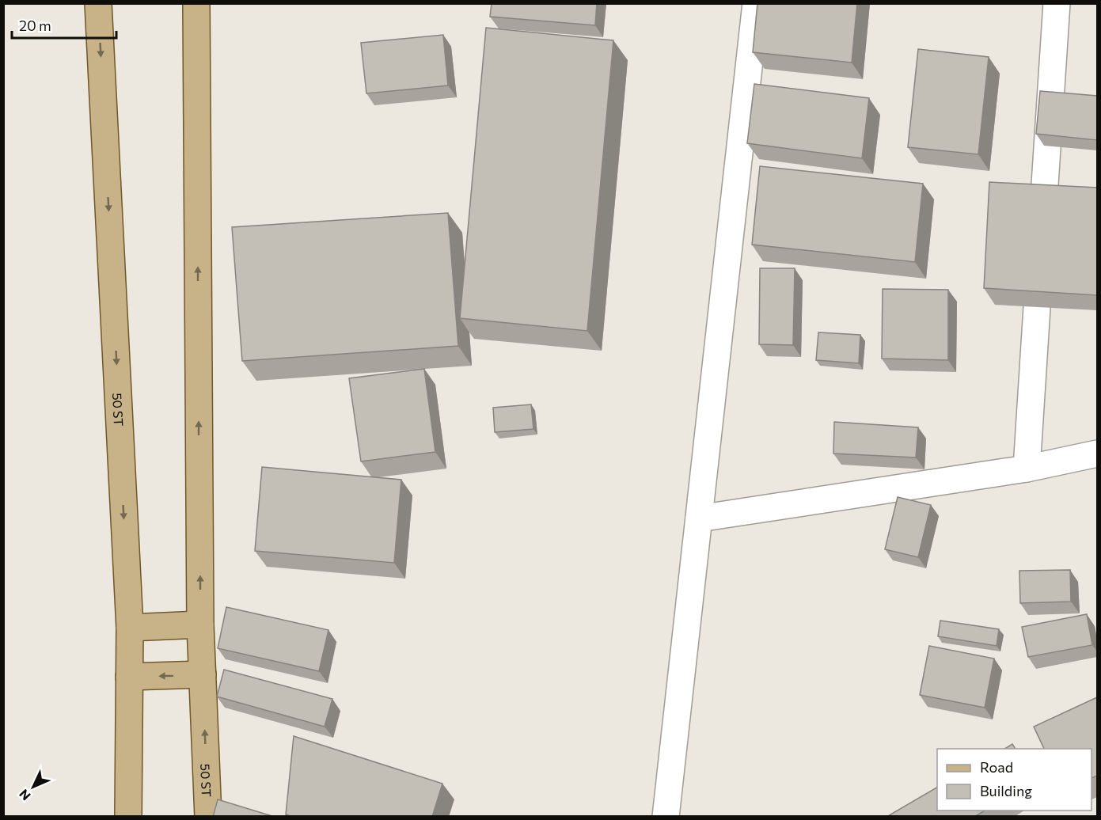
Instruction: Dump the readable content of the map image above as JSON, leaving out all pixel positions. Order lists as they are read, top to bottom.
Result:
{
  "streets": {
    "main road": ["50 ST"]
  },
  "legend": ["Road", "Building"],
  "scale_bar": "20 m",
  "north": "bottom left"
}
